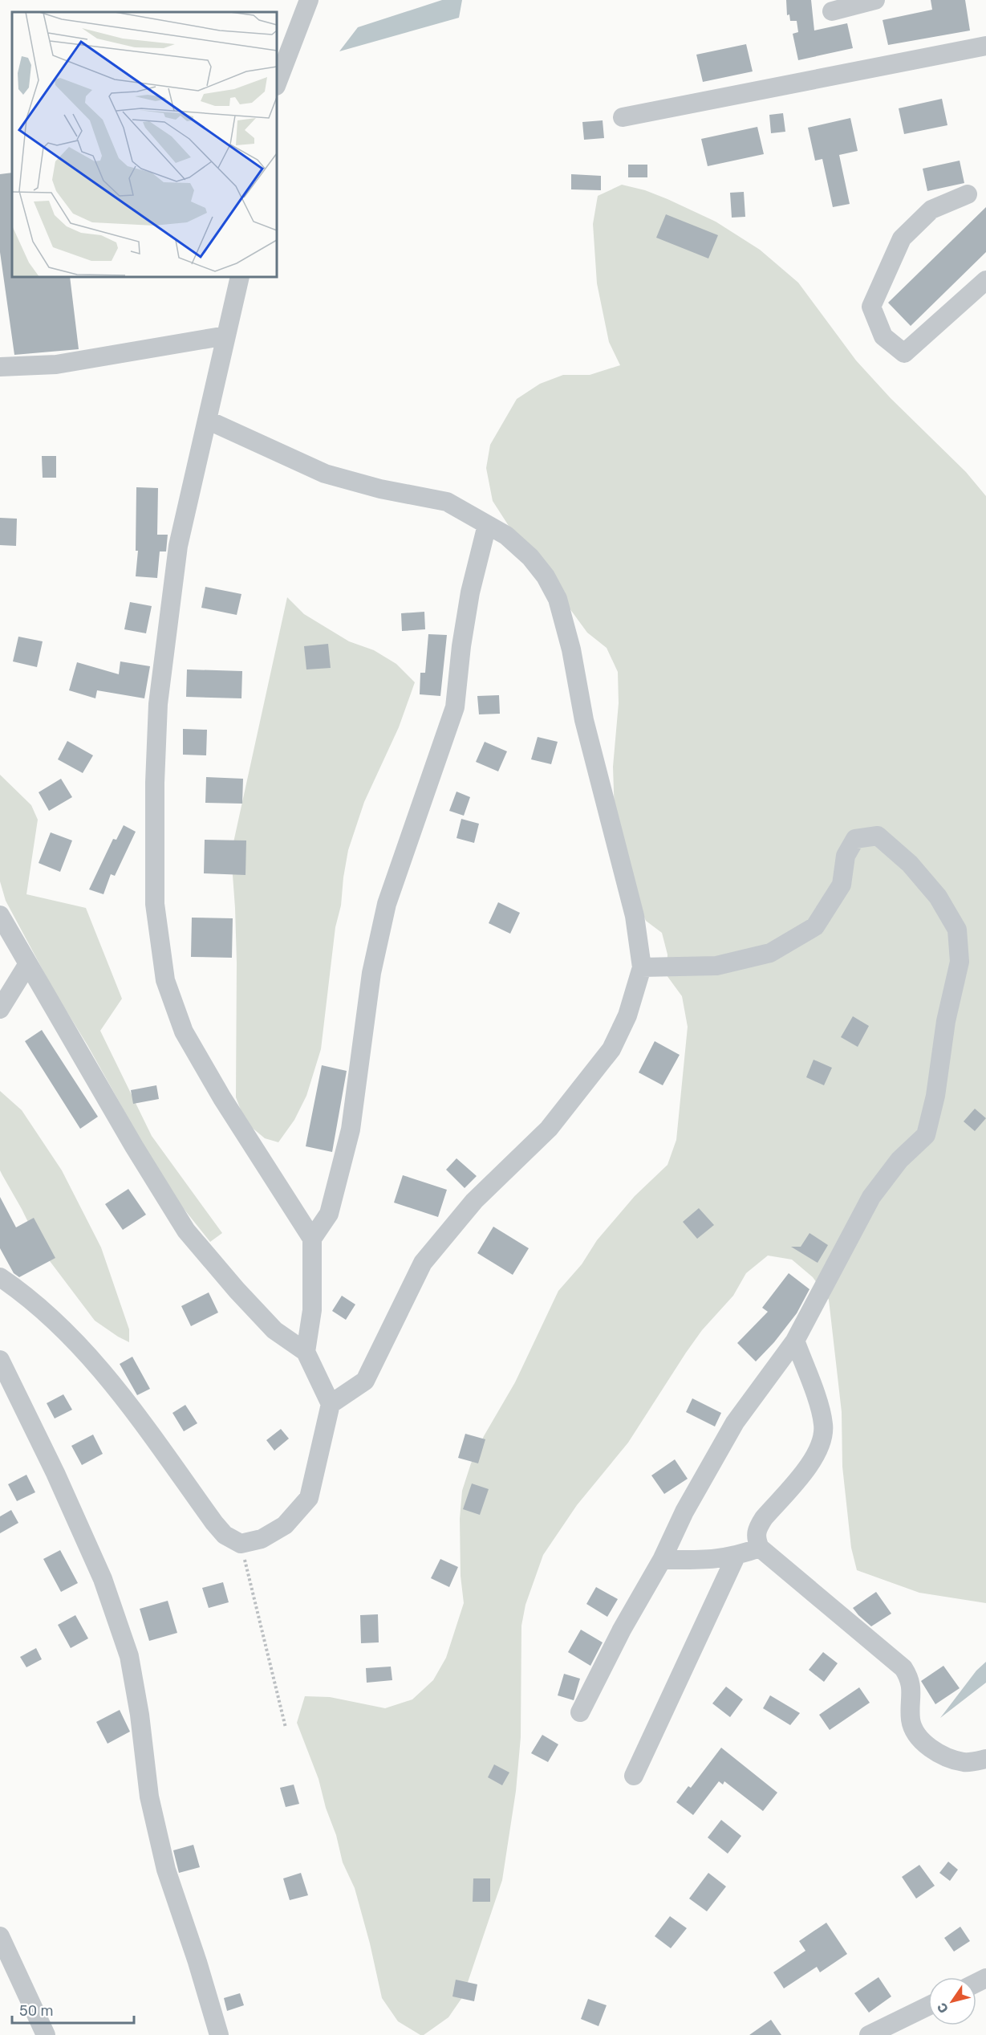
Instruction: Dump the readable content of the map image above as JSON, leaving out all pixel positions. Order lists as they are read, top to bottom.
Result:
{
  "scale_bar": "50 m",
  "north": "bottom left"
}
